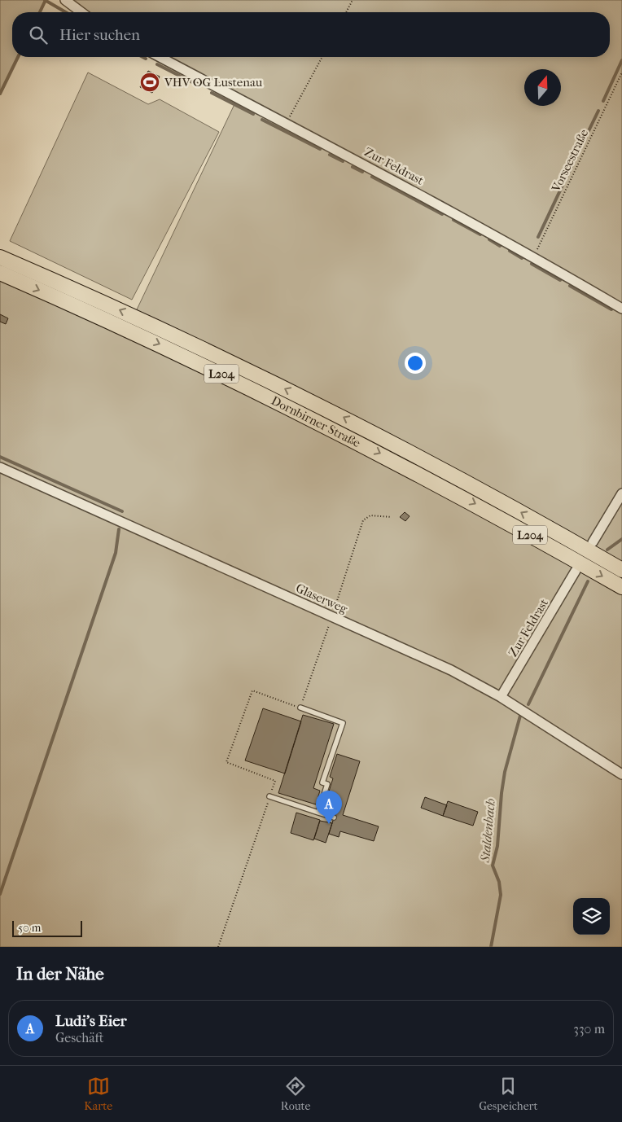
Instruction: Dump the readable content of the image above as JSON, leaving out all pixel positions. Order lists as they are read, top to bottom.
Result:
{
  "streets": {
    "main road": ["L204", "Dornbirner Straße"],
    "street": ["Zur Feldrast", "Glaserweg"],
    "path": ["Vorseestraße"]
  },
  "crossings": [
    ["Vorseestraße", "Zur Feldrast"],
    ["Zur Feldrast", "Glaserweg"]
  ],
  "water": ["Staldenbach"],
  "places": {
    "sports": ["VHV OG Lustenau"]
  },
  "scale_bar": "50 m",
  "north": "top",
  "page": {
    "search": "Hier suchen",
    "pins": "A",
    "scale": "50 m",
    "heading": "In der Nähe",
    "list": [
      {
        "mark": "A",
        "name": "Ludi's Eier",
        "note": "Geschäft",
        "value": "330 m"
      }
    ],
    "nav": ["Karte", "Route", "Gespeichert"]
  }
}
